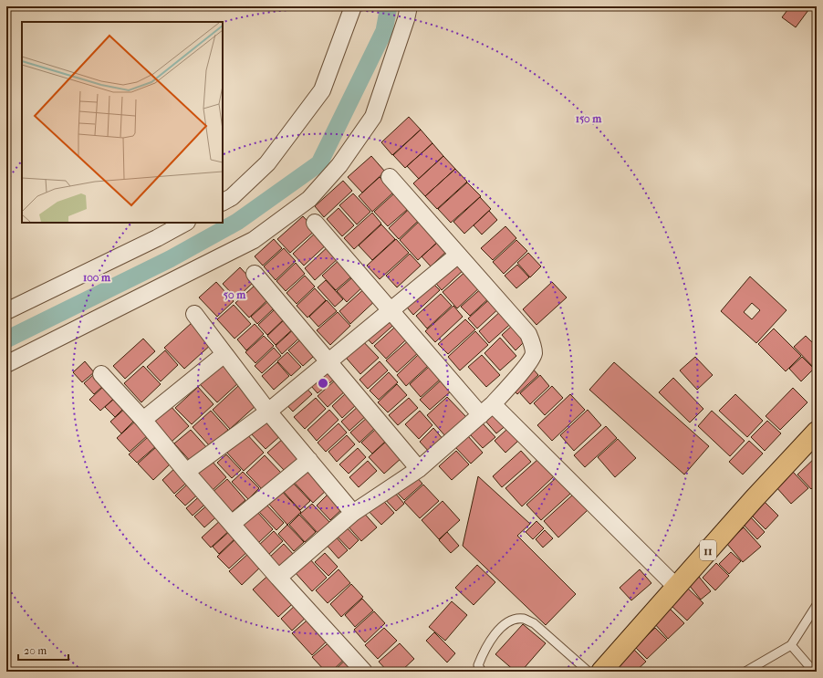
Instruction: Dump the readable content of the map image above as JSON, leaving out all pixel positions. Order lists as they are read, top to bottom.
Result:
{
  "streets": {
    "highway": ["11"]
  },
  "scale_bar": "20 m",
  "rings": ["150 m", "100 m", "50 m"]
}
